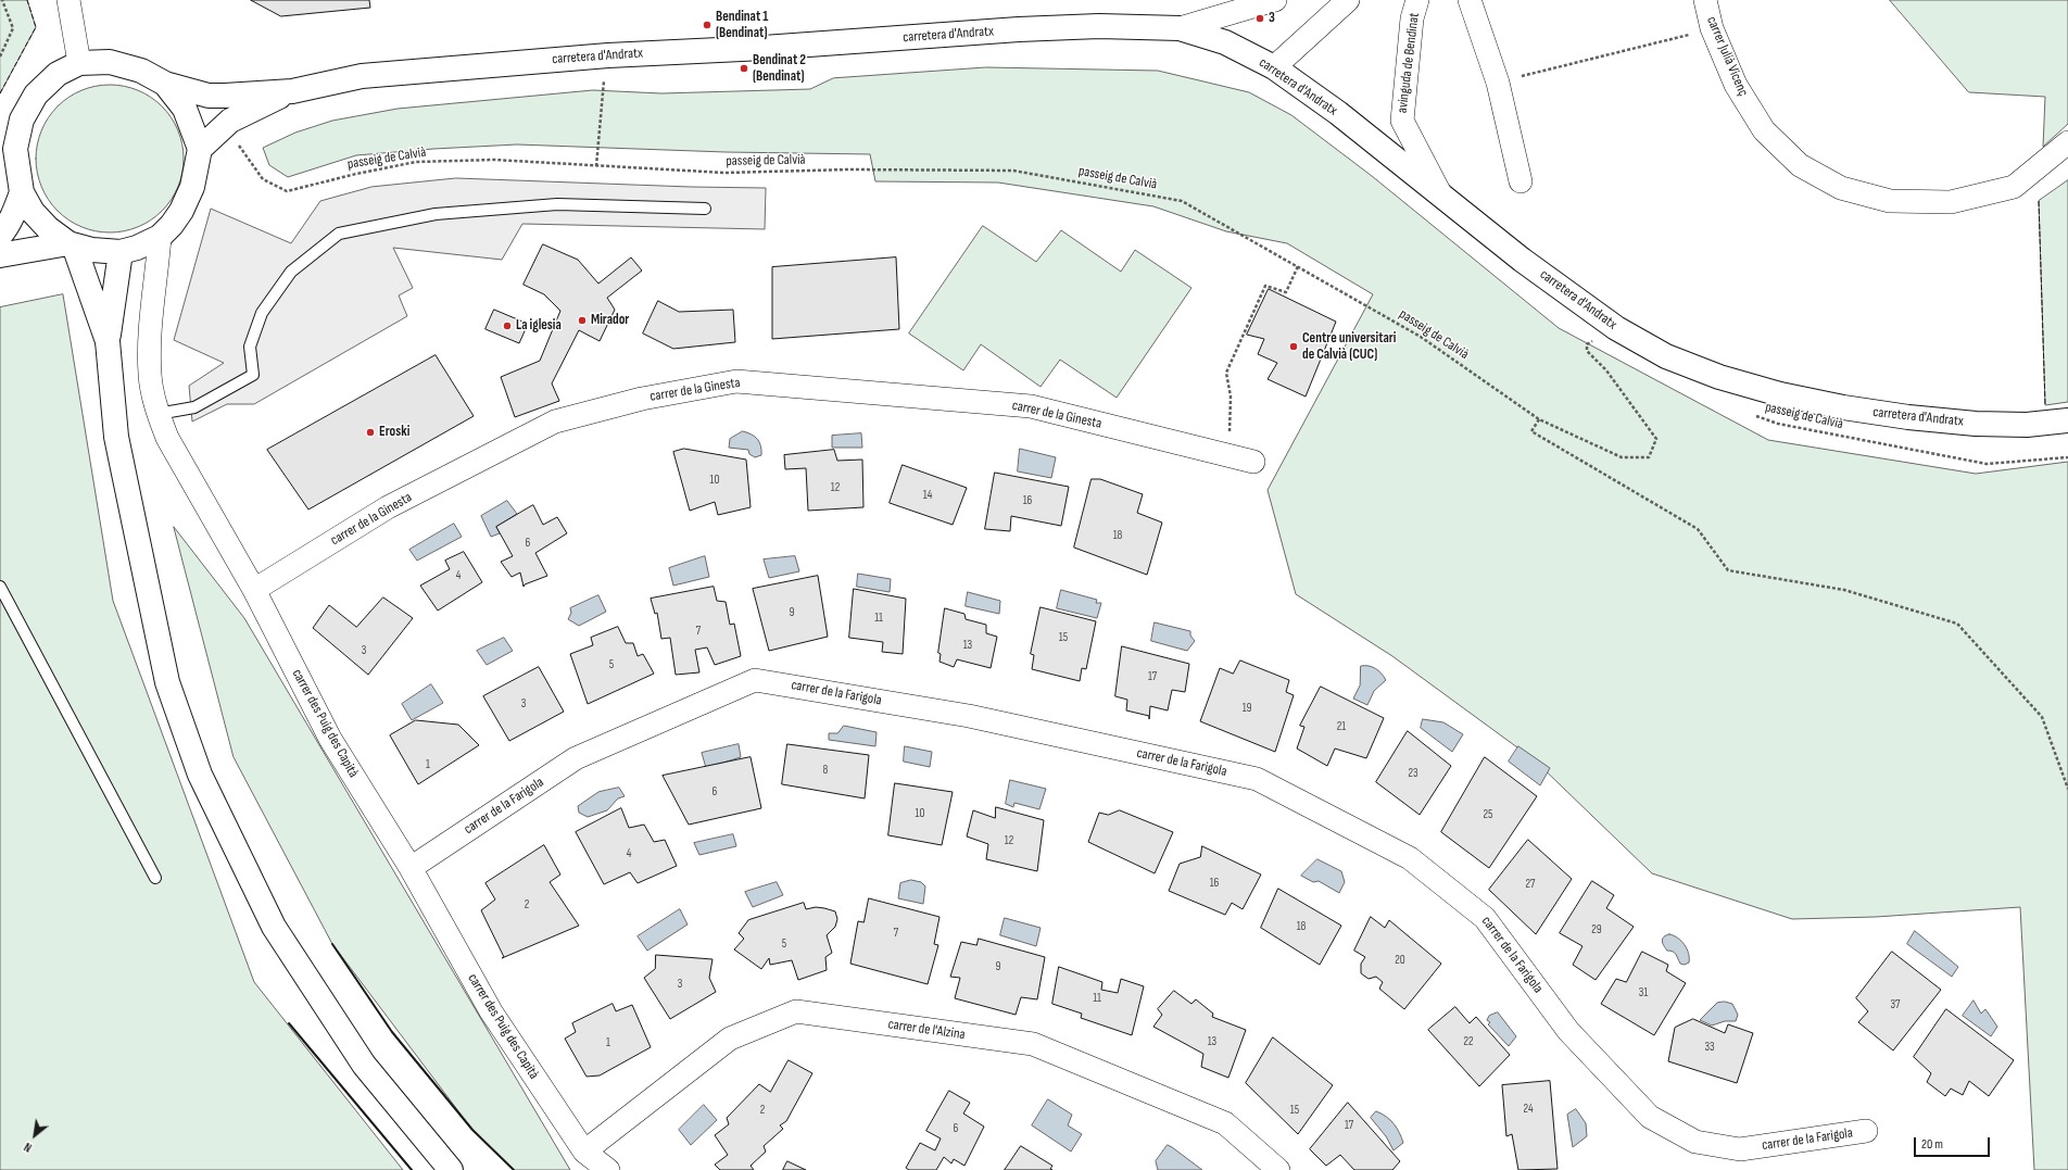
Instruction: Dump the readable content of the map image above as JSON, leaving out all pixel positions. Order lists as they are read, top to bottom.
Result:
{
  "streets": {
    "main road": ["carretera d'Andratx"],
    "street": [
      "carrer Julià Vicenç",
      "avinguda de Bendinat",
      "carrer de la Ginesta",
      "carrer de la Farigola",
      "carrer des Puig des Capità",
      "carrer de l'Alzina"
    ],
    "path": ["passeig de Calvià"]
  },
  "crossings": [
    ["carretera d'Andratx", "avinguda de Bendinat"],
    ["carretera d'Andratx", "passeig de Calvià"],
    ["carrer de la Ginesta", "carrer des Puig des Capità"],
    ["carrer de la Farigola", "carrer des Puig des Capità"],
    ["carrer des Puig des Capità", "carrer de l'Alzina"]
  ],
  "places": [
    "3",
    "Bendinat 1 (Bendinat)",
    "Bendinat 2 (Bendinat)",
    "Mirador",
    "La iglesia",
    "Centre universitari de Calvià (CUC)",
    "Eroski"
  ],
  "house_numbers": [
    "10",
    "12",
    "14",
    "16",
    "18",
    "6",
    "4",
    "9",
    "11",
    "7",
    "15",
    "13",
    "3",
    "5",
    "17",
    "3",
    "19",
    "21",
    "1",
    "8",
    "23",
    "6",
    "10",
    "25",
    "12",
    "4",
    "16",
    "27",
    "2",
    "18",
    "29",
    "7",
    "5",
    "20",
    "9",
    "3",
    "31",
    "11",
    "37",
    "13",
    "22",
    "1",
    "33",
    "24",
    "2",
    "15",
    "17",
    "6"
  ],
  "scale_bar": "20 m",
  "north": "bottom left"
}
